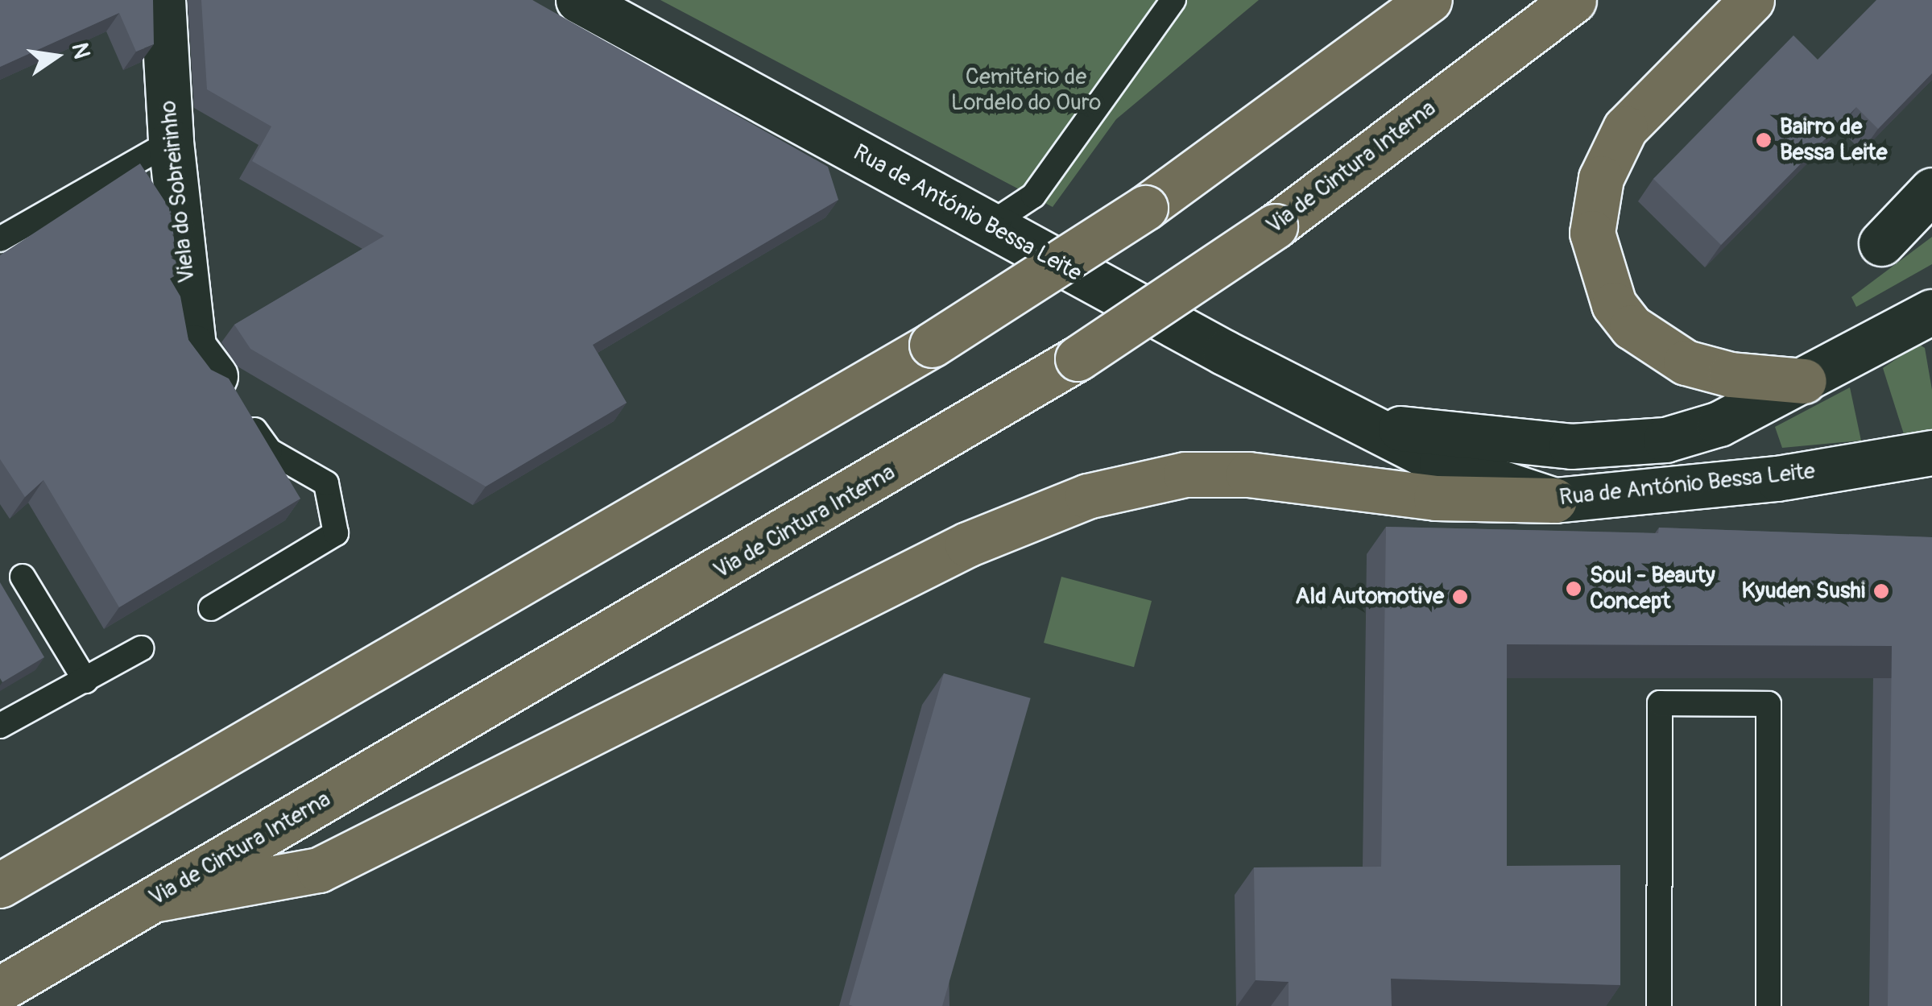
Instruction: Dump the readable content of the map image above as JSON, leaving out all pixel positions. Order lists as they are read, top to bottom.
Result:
{
  "streets": {
    "highway": ["Via de Cintura Interna"],
    "main road": ["Viela do Sobreirinho", "Rua de António Bessa Leite"]
  },
  "parks": ["Cemitério de Lordelo do Ouro"],
  "places": [
    "Bairro de Bessa Leite",
    "Soul - Beauty Concept",
    "Kyuden Sushi",
    "Ald Automotive"
  ],
  "north": "right"
}
